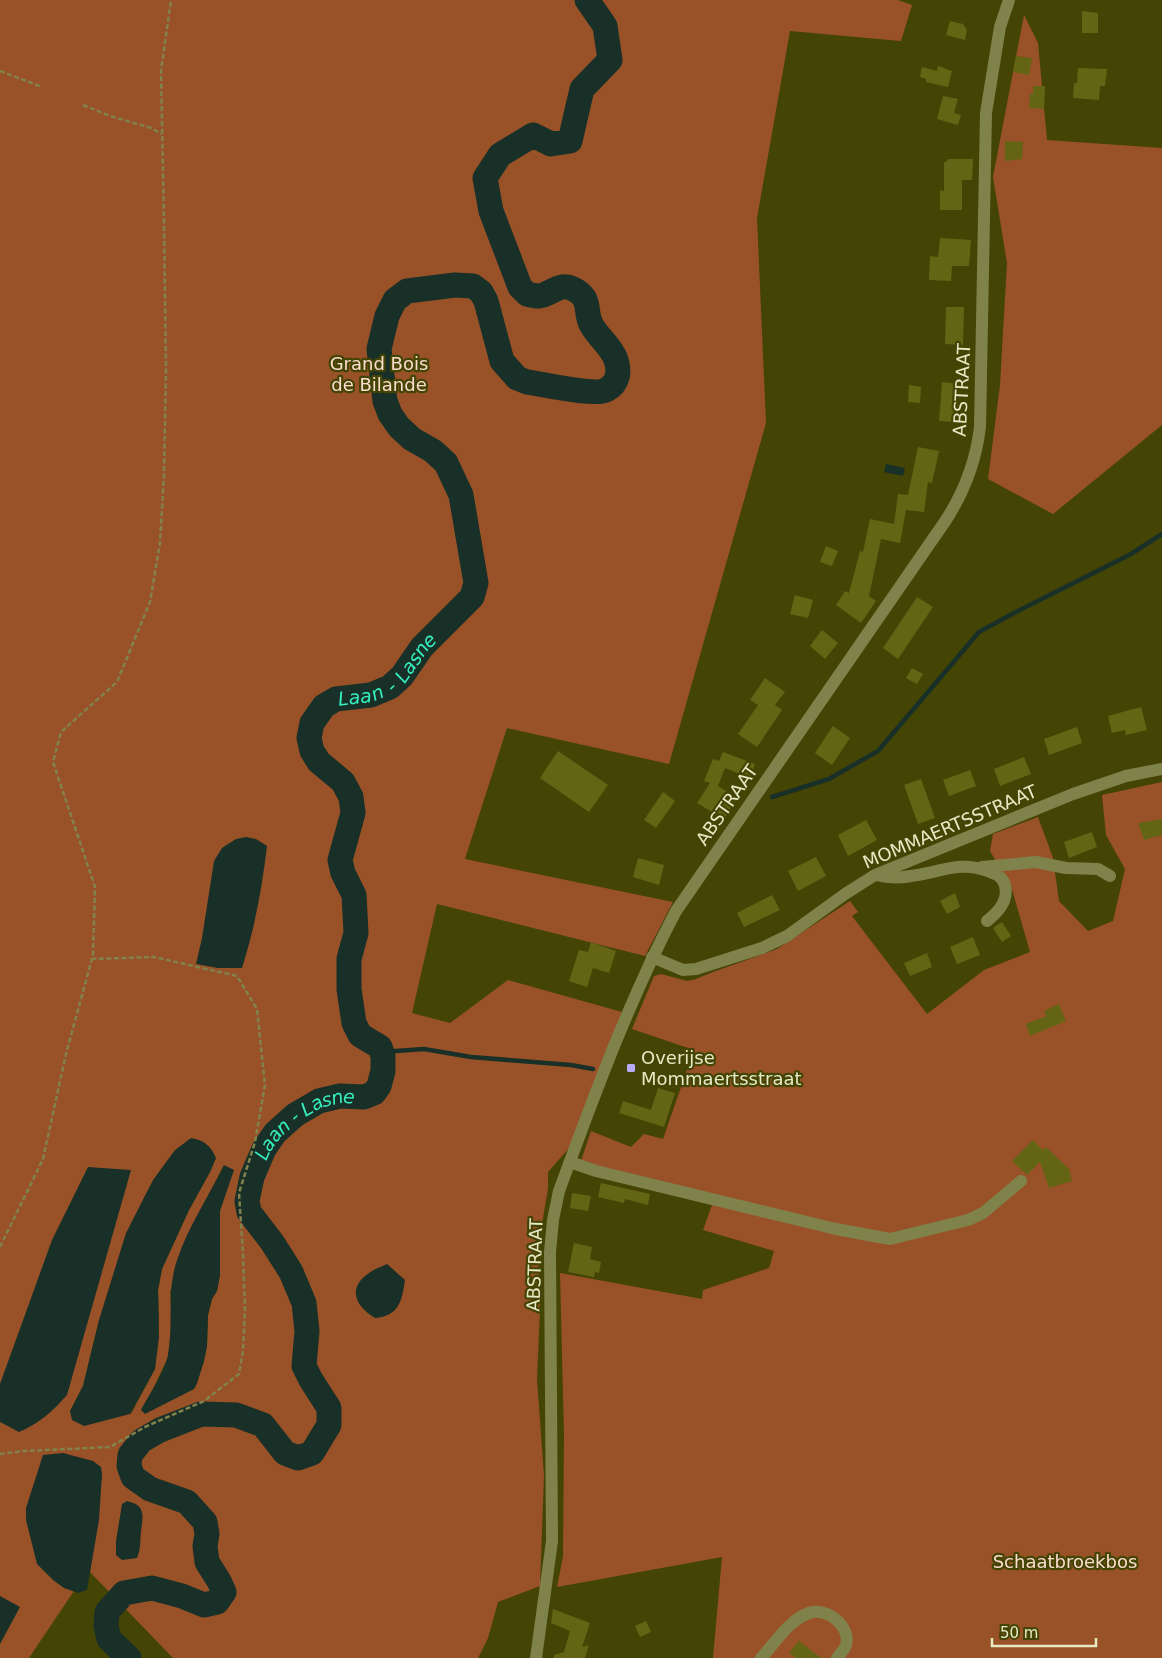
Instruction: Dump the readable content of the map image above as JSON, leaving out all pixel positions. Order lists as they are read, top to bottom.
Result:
{
  "streets": {
    "street": ["ABSTRAAT", "MOMMAERTSSTRAAT"]
  },
  "crossings": [
    ["ABSTRAAT", "MOMMAERTSSTRAAT"]
  ],
  "water": ["Laan - Lasne"],
  "parks": ["Grand Bois de Bilande", "Schaatbroekbos"],
  "places": {
    "transit": ["Overijse Mommaertsstraat"]
  },
  "scale_bar": "50 m"
}
